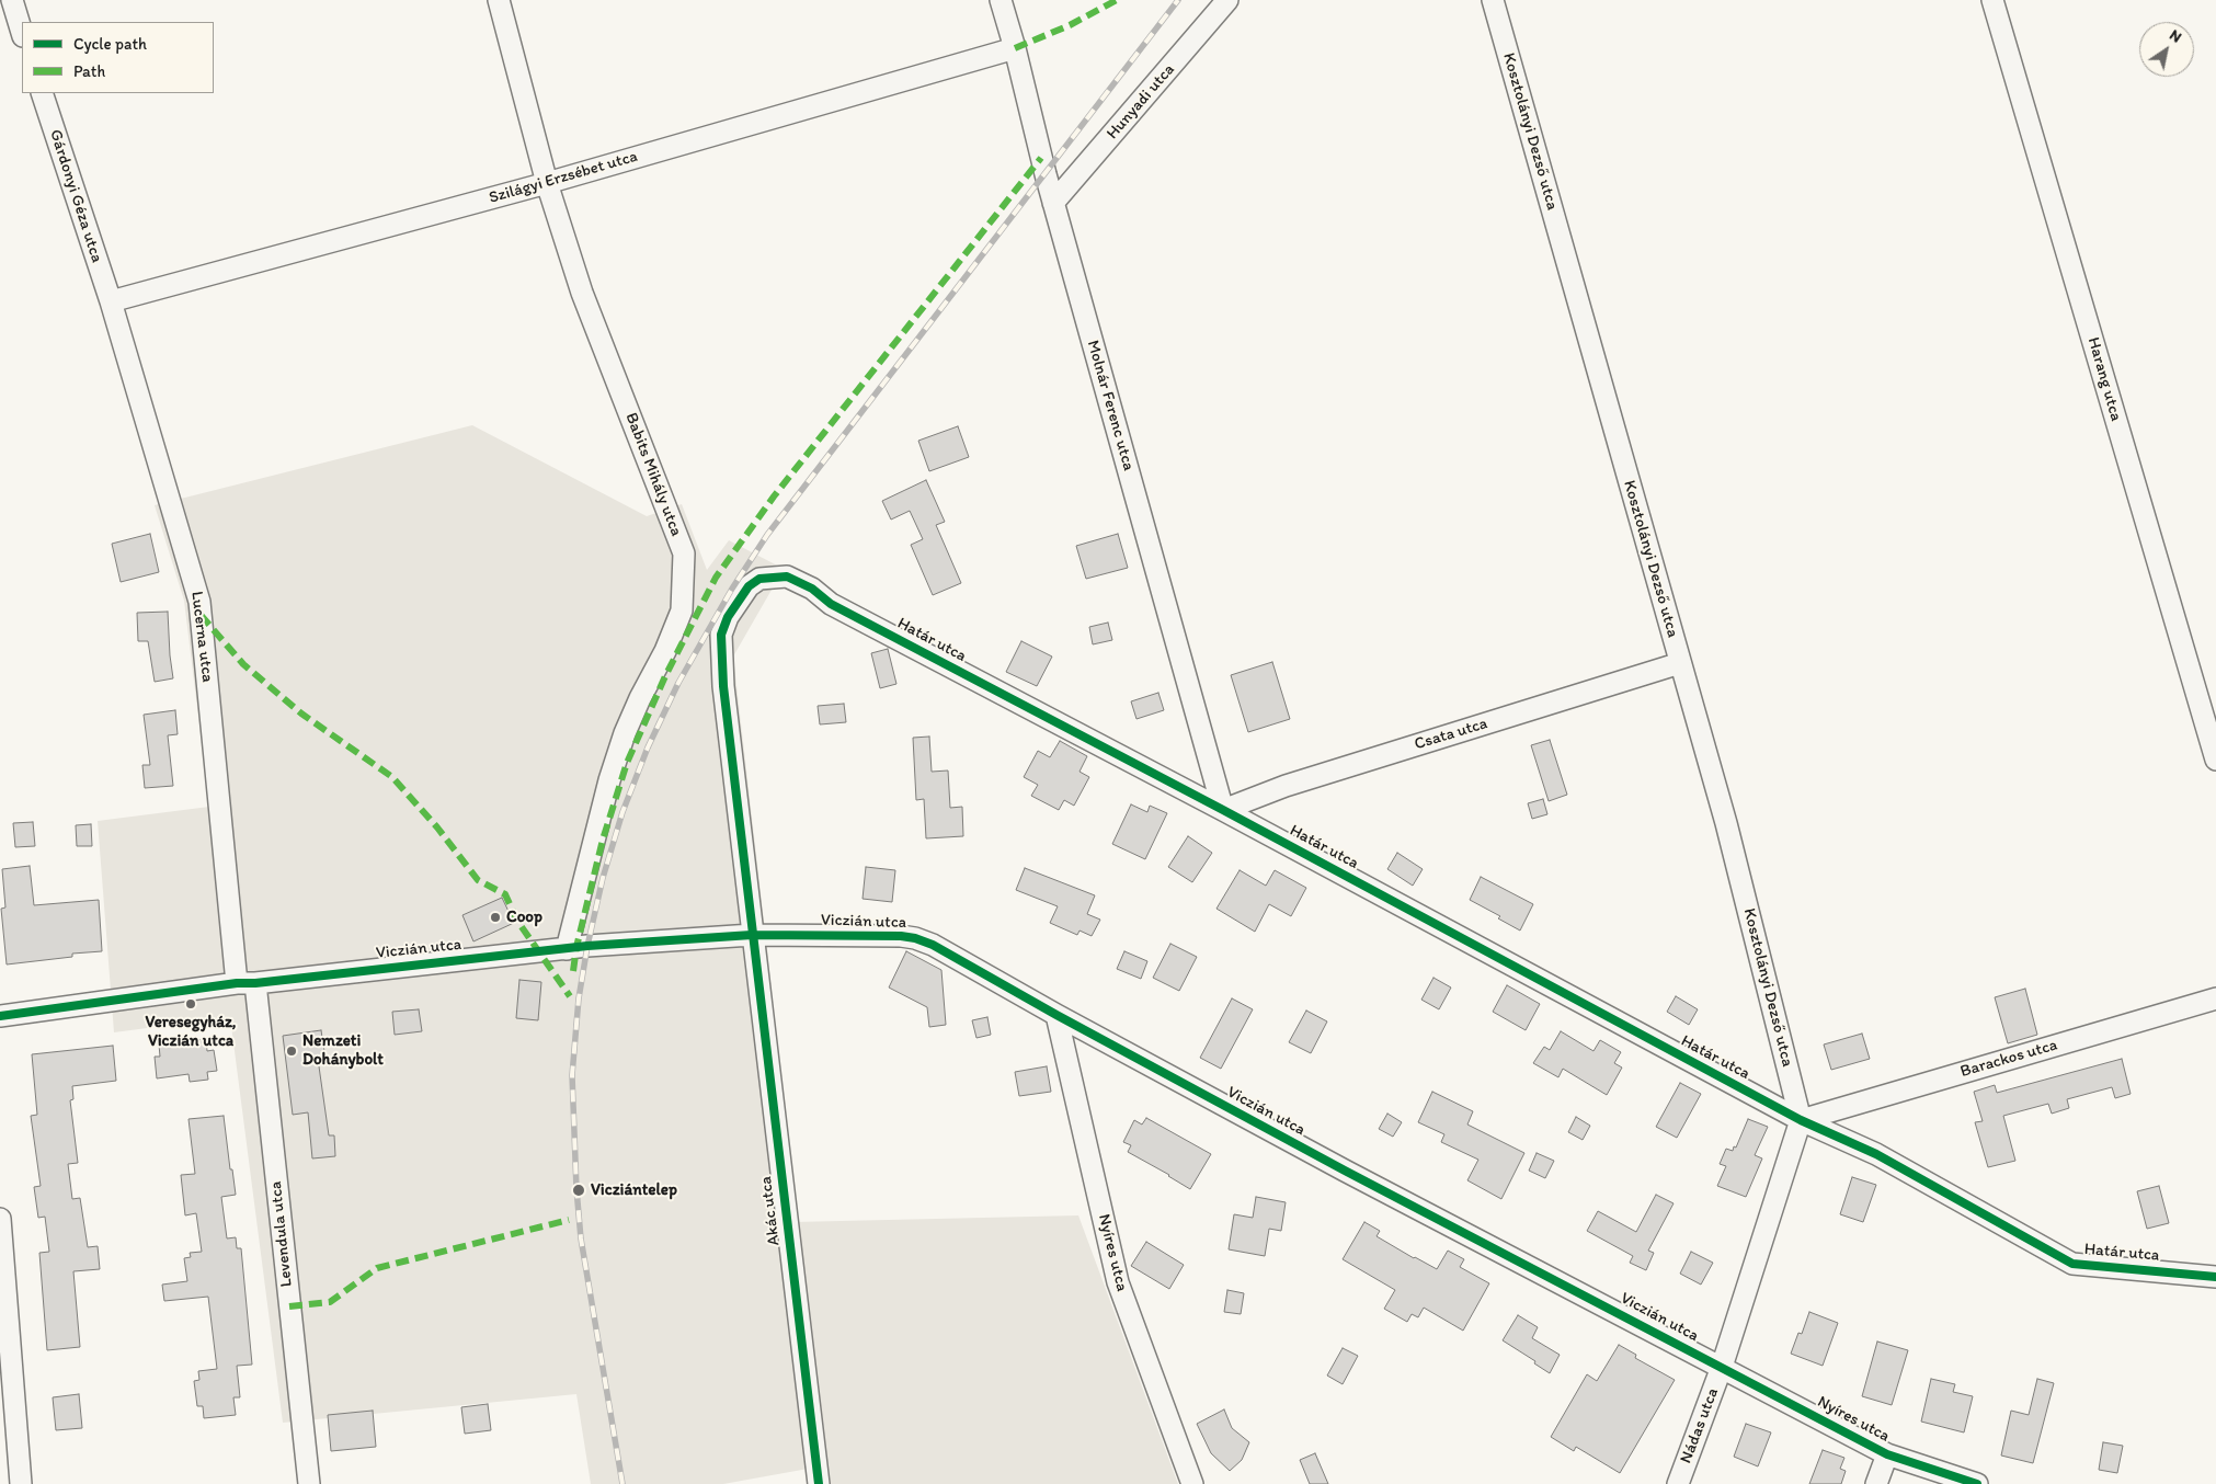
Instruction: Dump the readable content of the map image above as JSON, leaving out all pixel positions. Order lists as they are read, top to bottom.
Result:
{
  "streets": {
    "street": [
      "Hunyadi utca",
      "Kosztolányi Dezső utca",
      "Szilágyi Erzsébet utca",
      "Gárdonyi Géza utca",
      "Harang utca",
      "Molnár Ferenc utca",
      "Babits Mihály utca",
      "Lucerna utca",
      "Határ utca",
      "Csata utca",
      "Viczián utca",
      "Barackos utca",
      "Akác utca",
      "Levendula utca",
      "Nyíres utca",
      "Nádas utca"
    ]
  },
  "crossings": [
    ["Hunyadi utca", "Molnár Ferenc utca"],
    ["Kosztolányi Dezső utca", "Határ utca"],
    ["Kosztolányi Dezső utca", "Csata utca"],
    ["Kosztolányi Dezső utca", "Barackos utca"],
    ["Szilágyi Erzsébet utca", "Gárdonyi Géza utca"],
    ["Szilágyi Erzsébet utca", "Molnár Ferenc utca"],
    ["Szilágyi Erzsébet utca", "Babits Mihály utca"],
    ["Szilágyi Erzsébet utca", "Lucerna utca"],
    ["Gárdonyi Géza utca", "Lucerna utca"],
    ["Molnár Ferenc utca", "Határ utca"],
    ["Molnár Ferenc utca", "Csata utca"],
    ["Babits Mihály utca", "Viczián utca"],
    ["Lucerna utca", "Viczián utca"],
    ["Lucerna utca", "Levendula utca"],
    ["Határ utca", "Csata utca"],
    ["Határ utca", "Viczián utca"],
    ["Határ utca", "Barackos utca"],
    ["Határ utca", "Akác utca"],
    ["Viczián utca", "Akác utca"],
    ["Viczián utca", "Levendula utca"],
    ["Viczián utca", "Nyíres utca"],
    ["Viczián utca", "Nádas utca"],
    ["Nyíres utca", "Nádas utca"]
  ],
  "places": [
    "Coop",
    "Veresegyház, Viczián utca",
    "Nemzeti Dohánybolt",
    "Vicziántelep"
  ],
  "legend": ["Cycle path", "Path"],
  "north": "top right"
}
